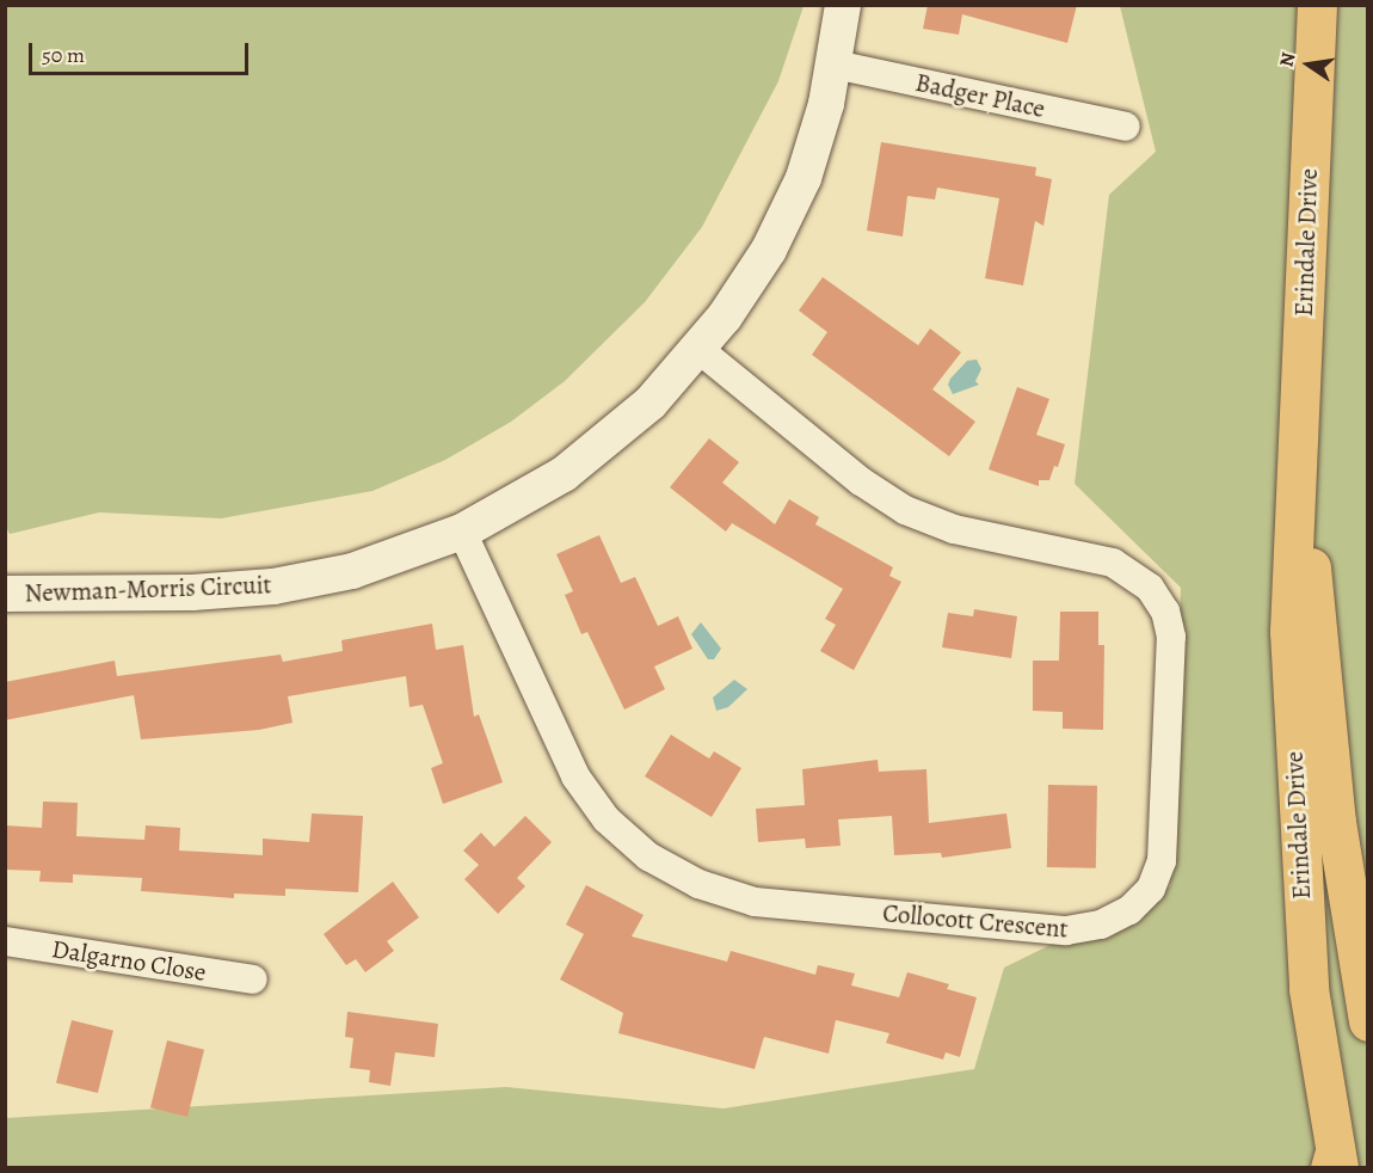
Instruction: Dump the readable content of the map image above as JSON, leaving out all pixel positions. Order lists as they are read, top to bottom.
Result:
{
  "streets": {
    "main road": ["Erindale Drive"],
    "street": [
      "Badger Place",
      "Newman-Morris Circuit",
      "Collocott Crescent",
      "Dalgarno Close"
    ]
  },
  "crossings": [
    ["Badger Place", "Newman-Morris Circuit"],
    ["Newman-Morris Circuit", "Collocott Crescent"]
  ],
  "scale_bar": "50 m",
  "north": "left"
}
